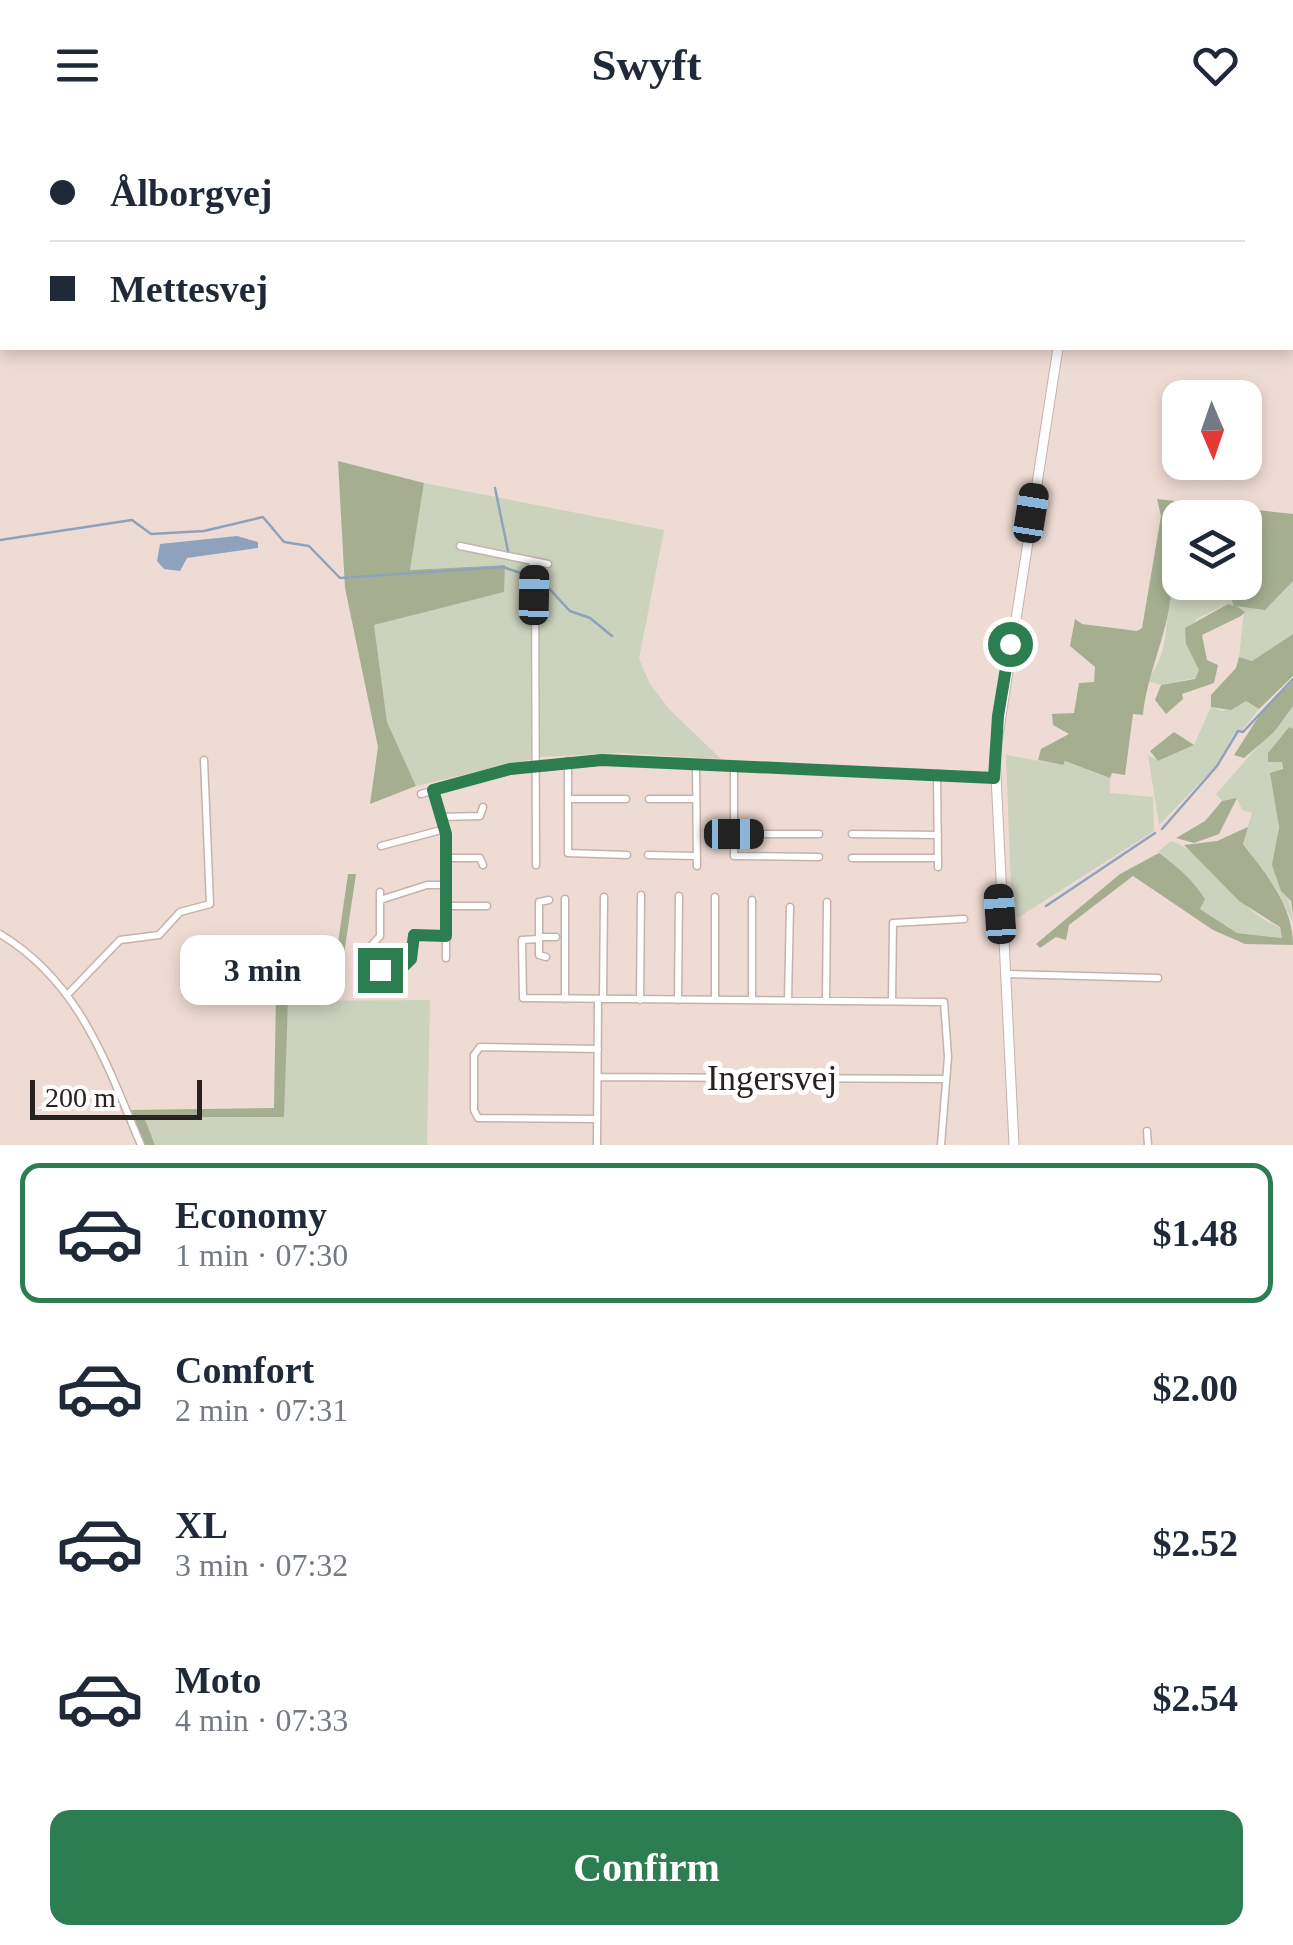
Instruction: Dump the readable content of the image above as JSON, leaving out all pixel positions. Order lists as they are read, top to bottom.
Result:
{
  "streets": {
    "street": ["Ingersvej"]
  },
  "scale_bar": "200 m",
  "north": "bottom",
  "page": {
    "header": "Swyft",
    "banner": ["Ålborgvej", "Mettesvej"],
    "bubble": "3 min",
    "scale": "200 m",
    "list": [
      {
        "name": "Economy",
        "note": "1 min · 07:30",
        "value": "$1.48"
      },
      {
        "name": "Comfort",
        "note": "2 min · 07:31",
        "value": "$2.00"
      },
      {
        "name": "XL",
        "note": "3 min · 07:32",
        "value": "$2.52"
      },
      {
        "name": "Moto",
        "note": "4 min · 07:33",
        "value": "$2.54"
      }
    ],
    "buttons": "Confirm"
  }
}
